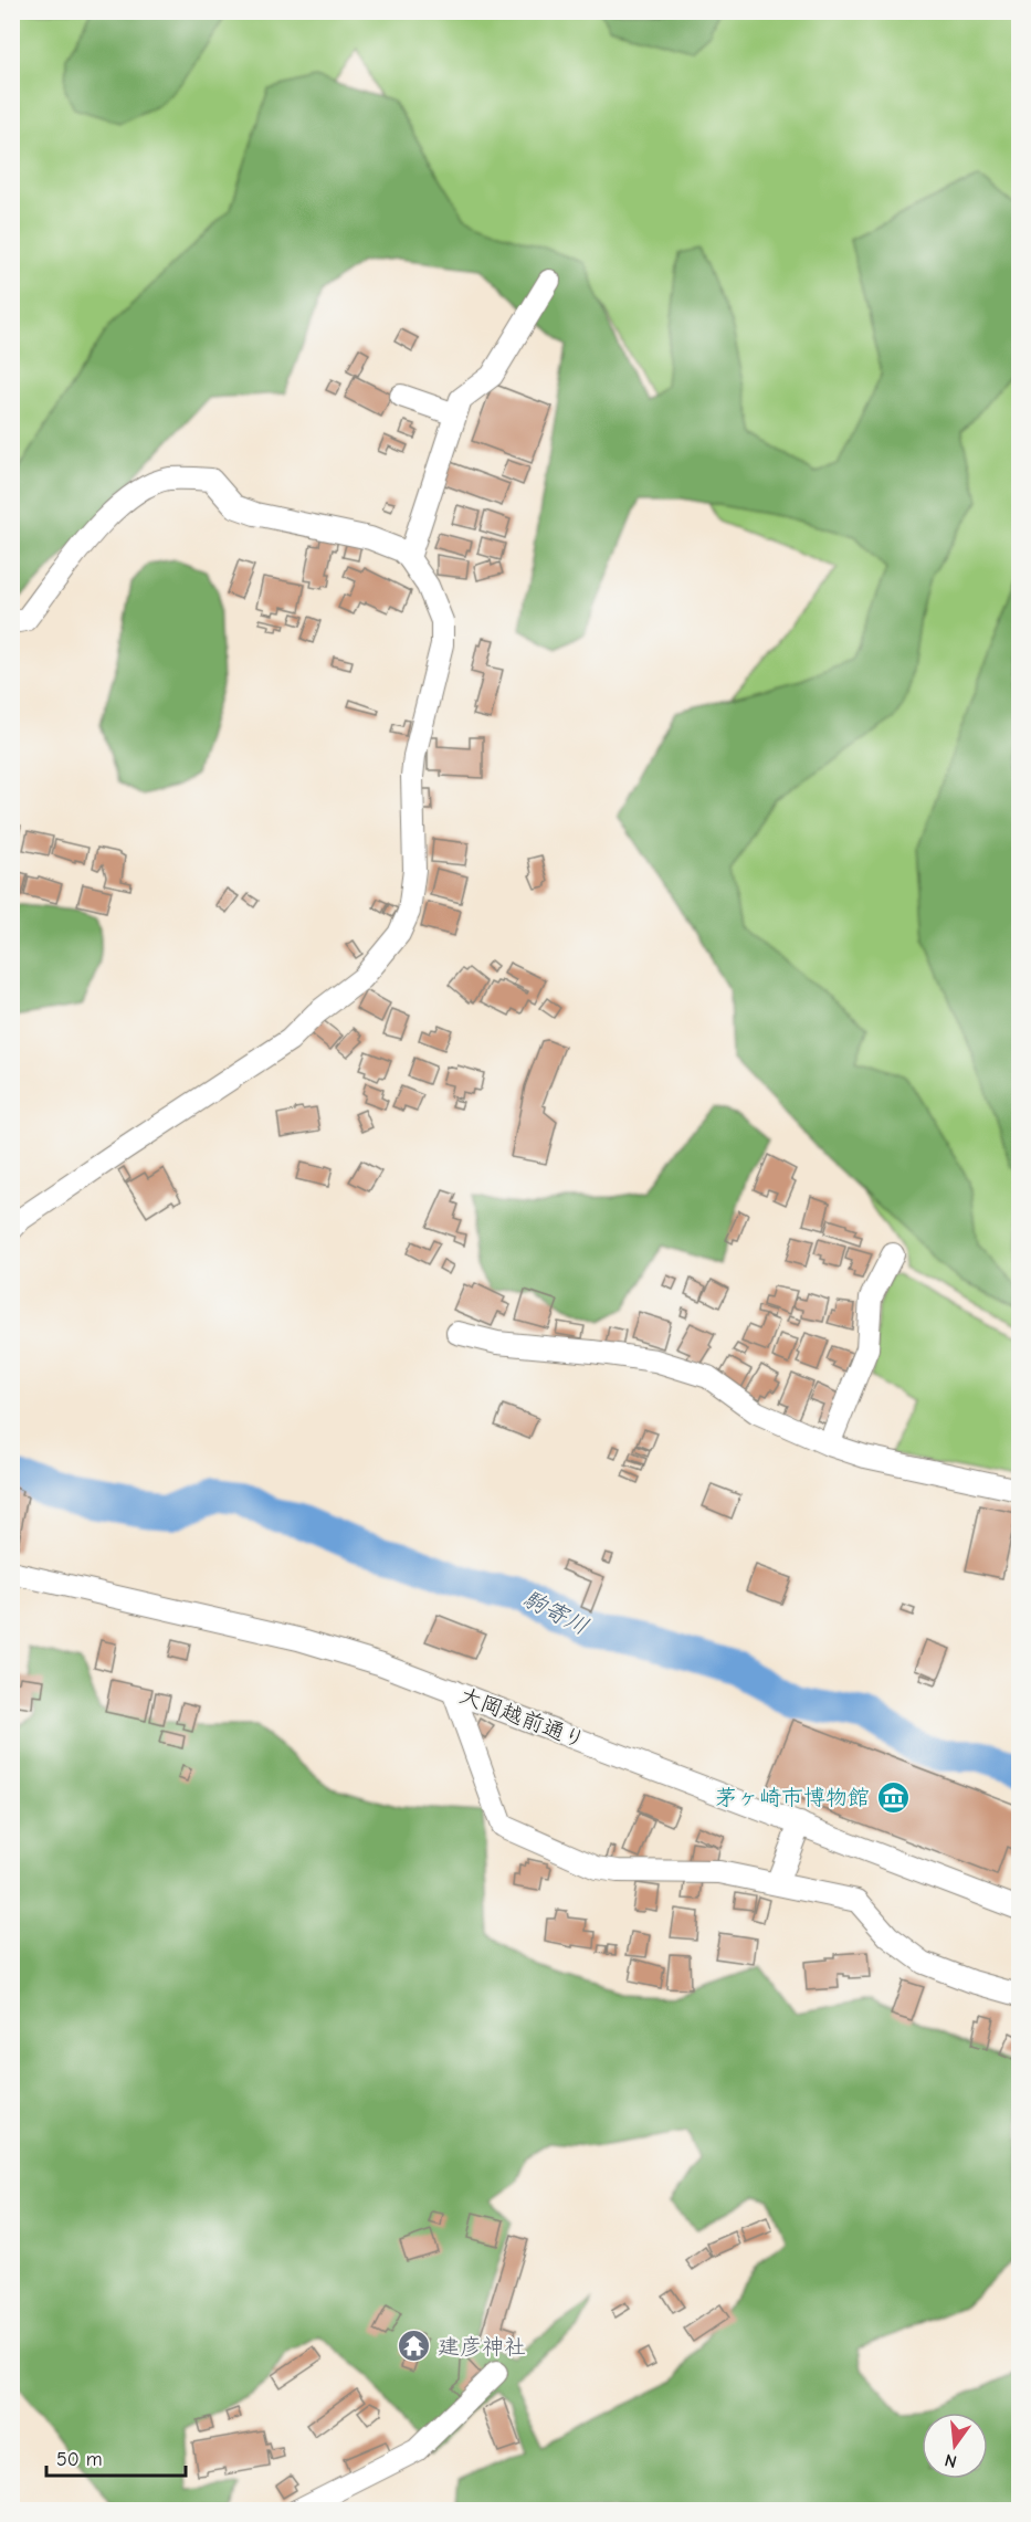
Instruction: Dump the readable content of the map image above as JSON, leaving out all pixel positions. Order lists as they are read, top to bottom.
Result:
{
  "streets": {
    "street": ["大岡越前通り"]
  },
  "water": ["駒寄川"],
  "places": {
    "museum": ["茅ヶ崎市博物館"],
    "temple": ["建彦神社"]
  },
  "scale_bar": "50 m",
  "north": "bottom"
}
